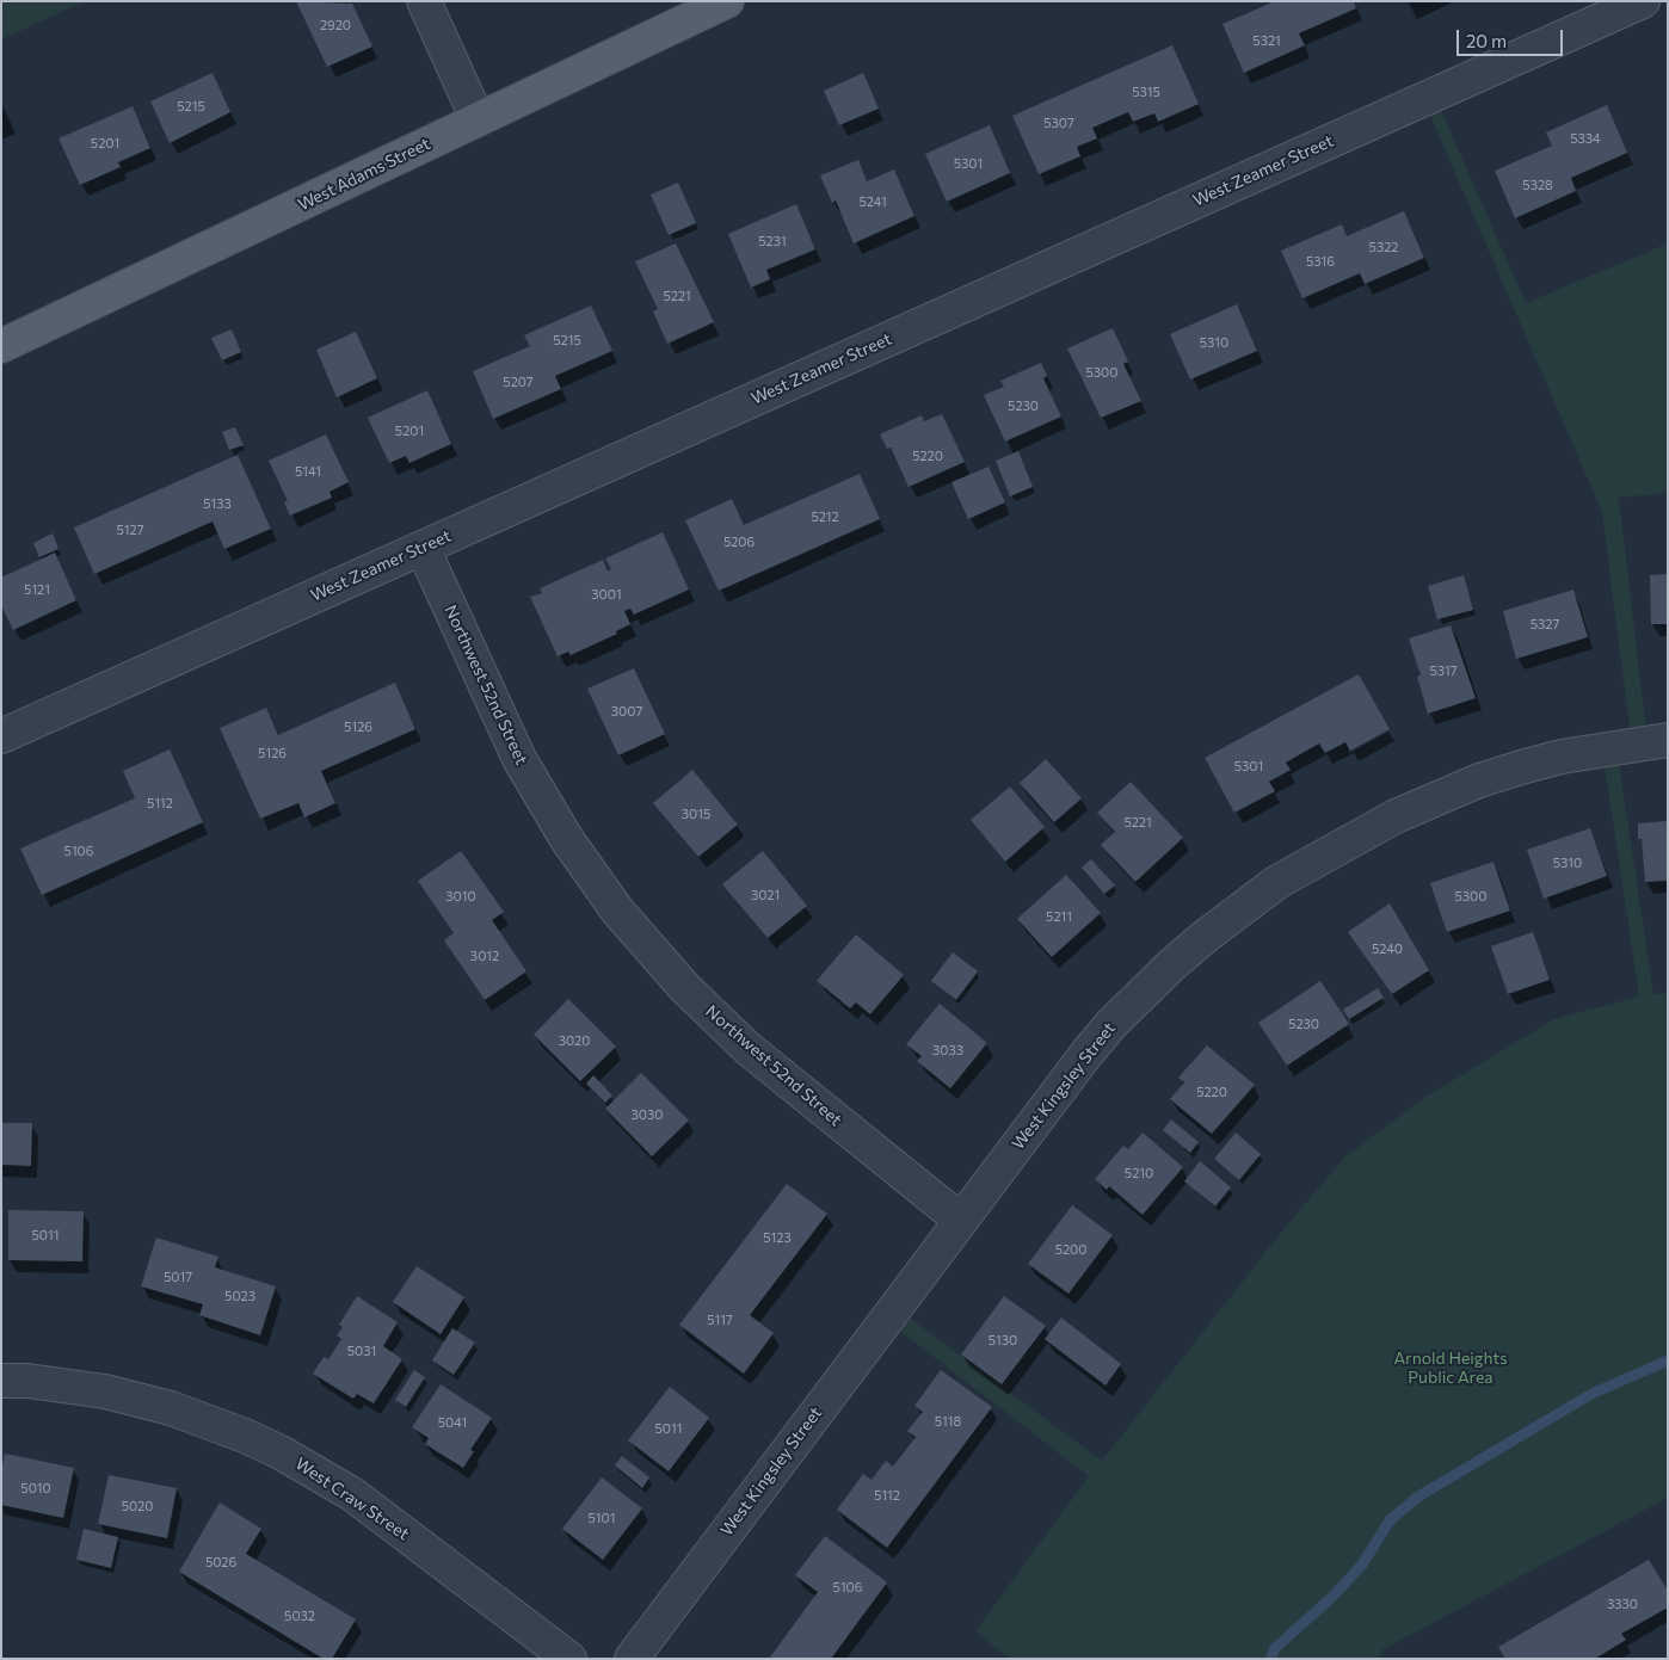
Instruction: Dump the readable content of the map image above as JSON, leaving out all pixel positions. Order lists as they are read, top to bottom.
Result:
{
  "streets": {
    "main road": ["West Adams Street"],
    "street": [
      "West Zeamer Street",
      "Northwest 52nd Street",
      "West Kingsley Street",
      "West Craw Street"
    ]
  },
  "crossings": [
    ["West Zeamer Street", "Northwest 52nd Street"],
    ["Northwest 52nd Street", "West Kingsley Street"]
  ],
  "parks": ["Arnold Heights Public Area"],
  "house_numbers": [
    "2920",
    "5321",
    "5315",
    "5215",
    "5307",
    "5334",
    "5201",
    "5301",
    "5328",
    "5241",
    "5231",
    "5322",
    "5316",
    "5221",
    "5215",
    "5310",
    "5300",
    "5207",
    "5230",
    "5201",
    "5220",
    "5141",
    "5133",
    "5212",
    "5127",
    "5206",
    "5121",
    "3001",
    "5327",
    "5317",
    "3007",
    "5126",
    "5126",
    "5301",
    "5112",
    "3015",
    "5221",
    "5106",
    "5310",
    "3021",
    "3010",
    "5300",
    "5211",
    "5240",
    "3012",
    "5230",
    "3020",
    "3033",
    "5220",
    "3030",
    "5210",
    "5011",
    "5123",
    "5200",
    "5017",
    "5023",
    "5117",
    "5130",
    "5031",
    "5118",
    "5041",
    "5011",
    "5010",
    "5112",
    "5020",
    "5101",
    "5026",
    "5106",
    "3330",
    "5032"
  ],
  "scale_bar": "20 m"
}
